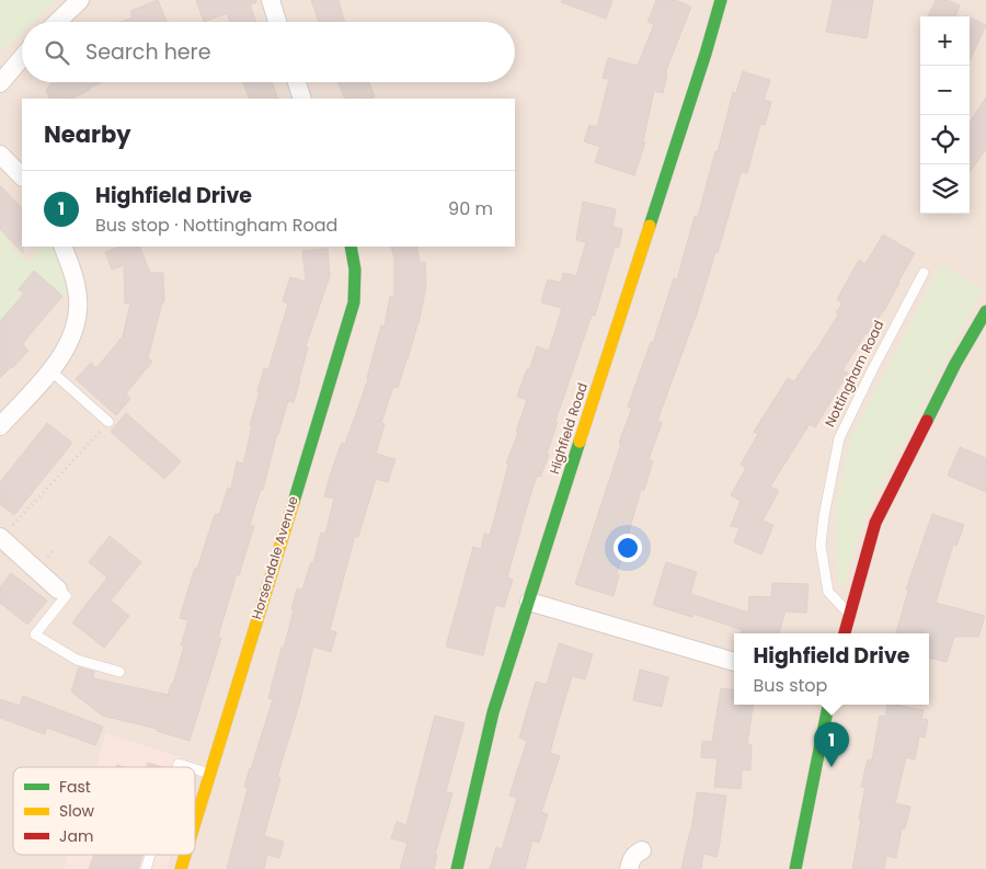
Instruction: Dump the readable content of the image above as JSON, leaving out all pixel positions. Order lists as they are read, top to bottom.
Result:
{
  "streets": {
    "street": ["Highfield Road", "Horsendale Avenue"],
    "lane": ["Nottingham Road"]
  },
  "legend": ["Fast", "Slow", "Jam"],
  "page": {
    "map_buttons": ["+", "−"],
    "search": "Search here",
    "heading": "Nearby",
    "list": [
      {
        "mark": "1",
        "name": "Highfield Drive",
        "note": "Bus stop · Nottingham Road",
        "value": "90 m"
      }
    ],
    "popup": ["Highfield Drive", "Bus stop"],
    "pins": "1"
  }
}
